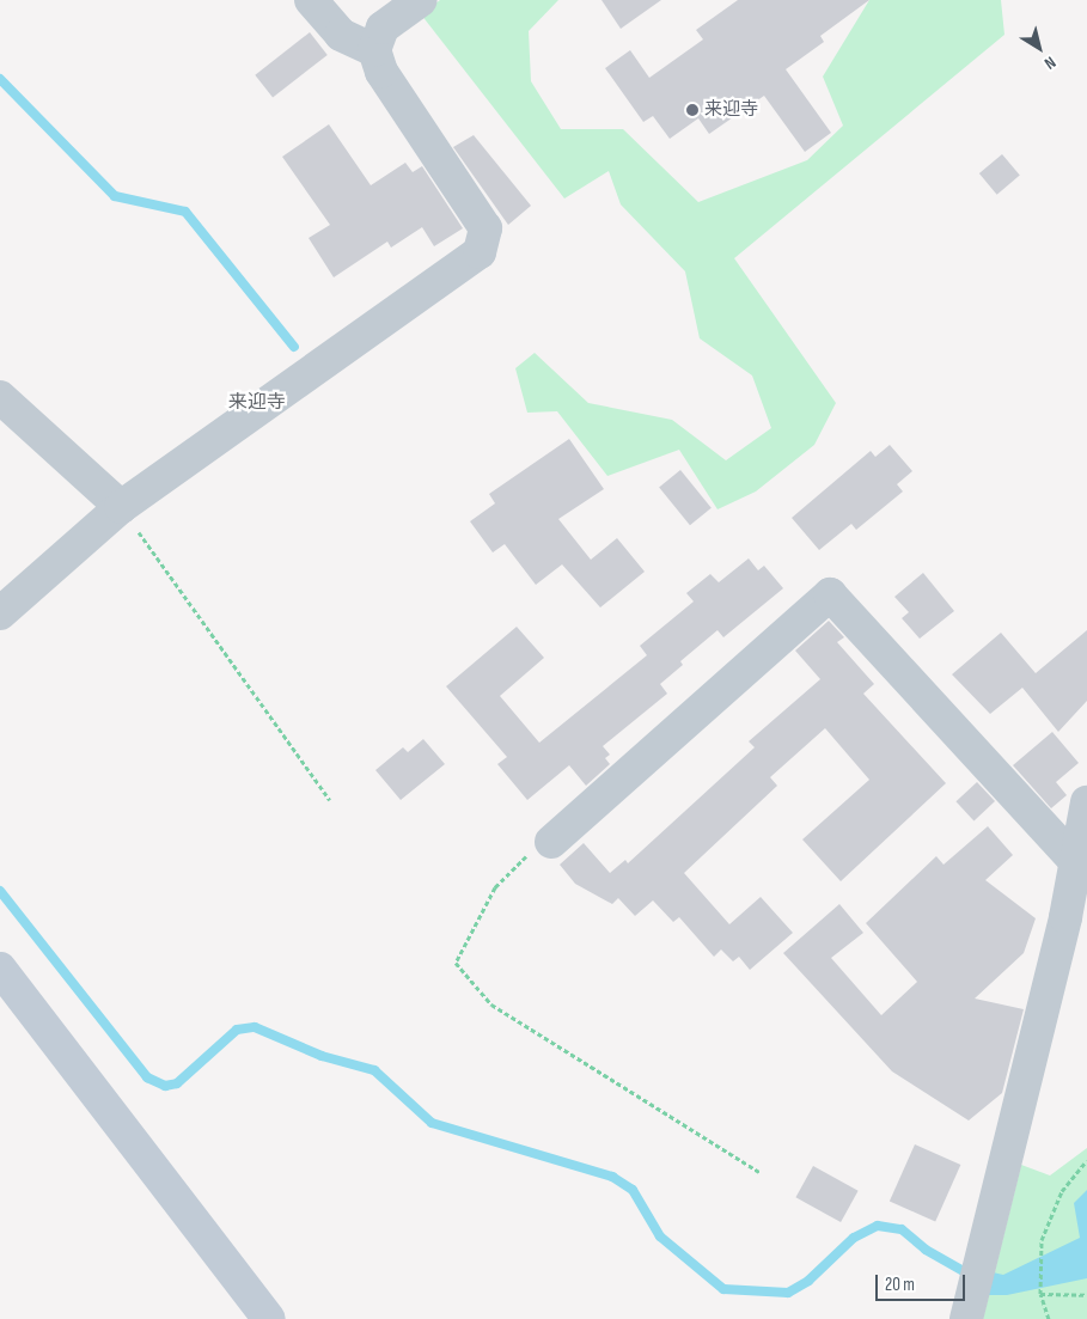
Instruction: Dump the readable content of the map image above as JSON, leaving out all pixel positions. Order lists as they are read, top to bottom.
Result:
{
  "districts": ["来迎寺"],
  "places": ["来迎寺"],
  "scale_bar": "20 m",
  "north": "bottom right"
}
